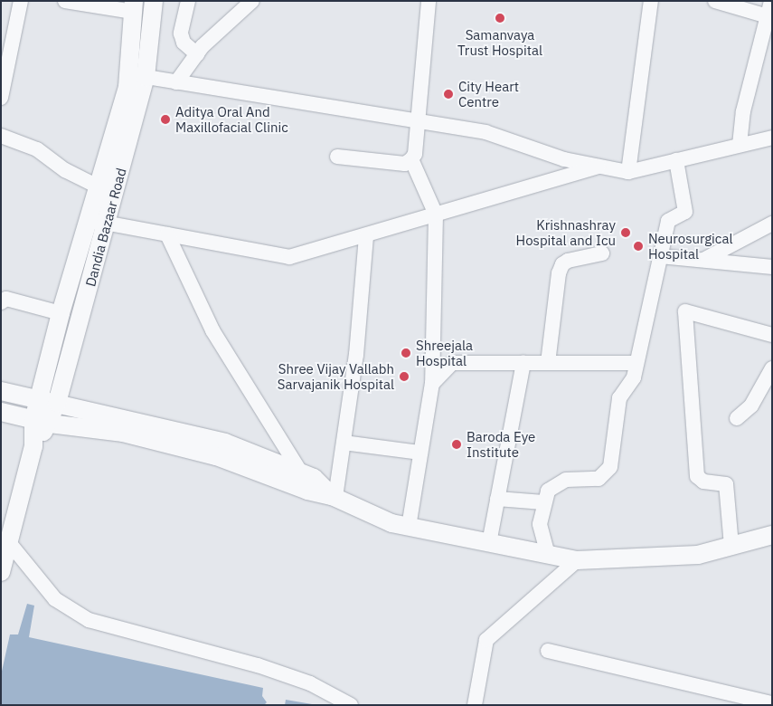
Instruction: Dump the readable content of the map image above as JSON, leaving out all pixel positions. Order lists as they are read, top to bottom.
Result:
{
  "streets": {
    "street": ["Dandia Bazaar Road"]
  },
  "places": [
    "Samanvaya Trust Hospital",
    "City Heart Centre",
    "Aditya Oral And Maxillofacial Clinic",
    "Krishnashray Hospital and Icu",
    "Neurosurgical Hospital",
    "Shreejala Hospital",
    "Shree Vijay Vallabh Sarvajanik Hospital",
    "Baroda Eye Institute"
  ]
}
